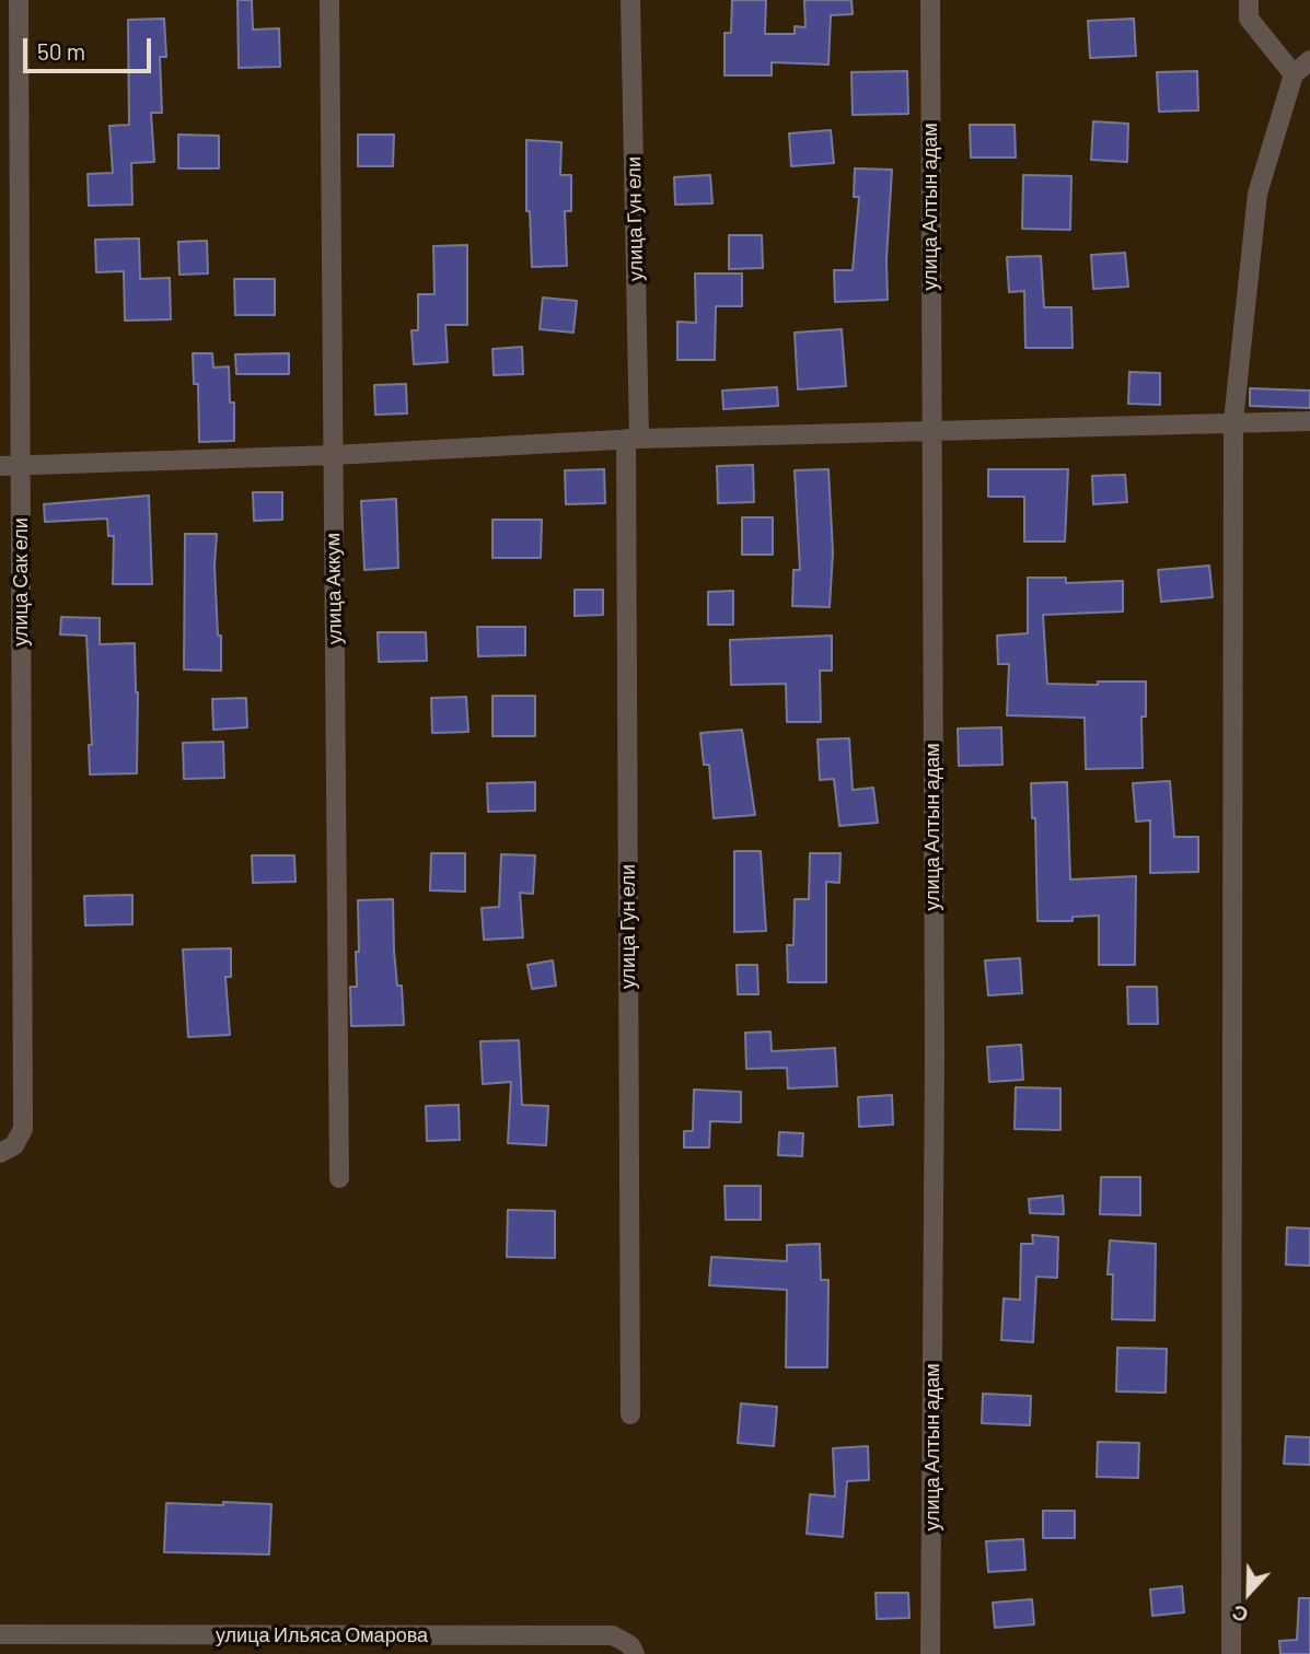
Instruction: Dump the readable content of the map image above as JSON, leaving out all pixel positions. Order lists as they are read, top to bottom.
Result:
{
  "streets": {
    "street": [
      "улица Алтын адам",
      "улица Гун ели",
      "улица Сак ели",
      "улица Аккум",
      "улица Ильяса Омарова"
    ]
  },
  "scale_bar": "50 m",
  "north": "bottom"
}
